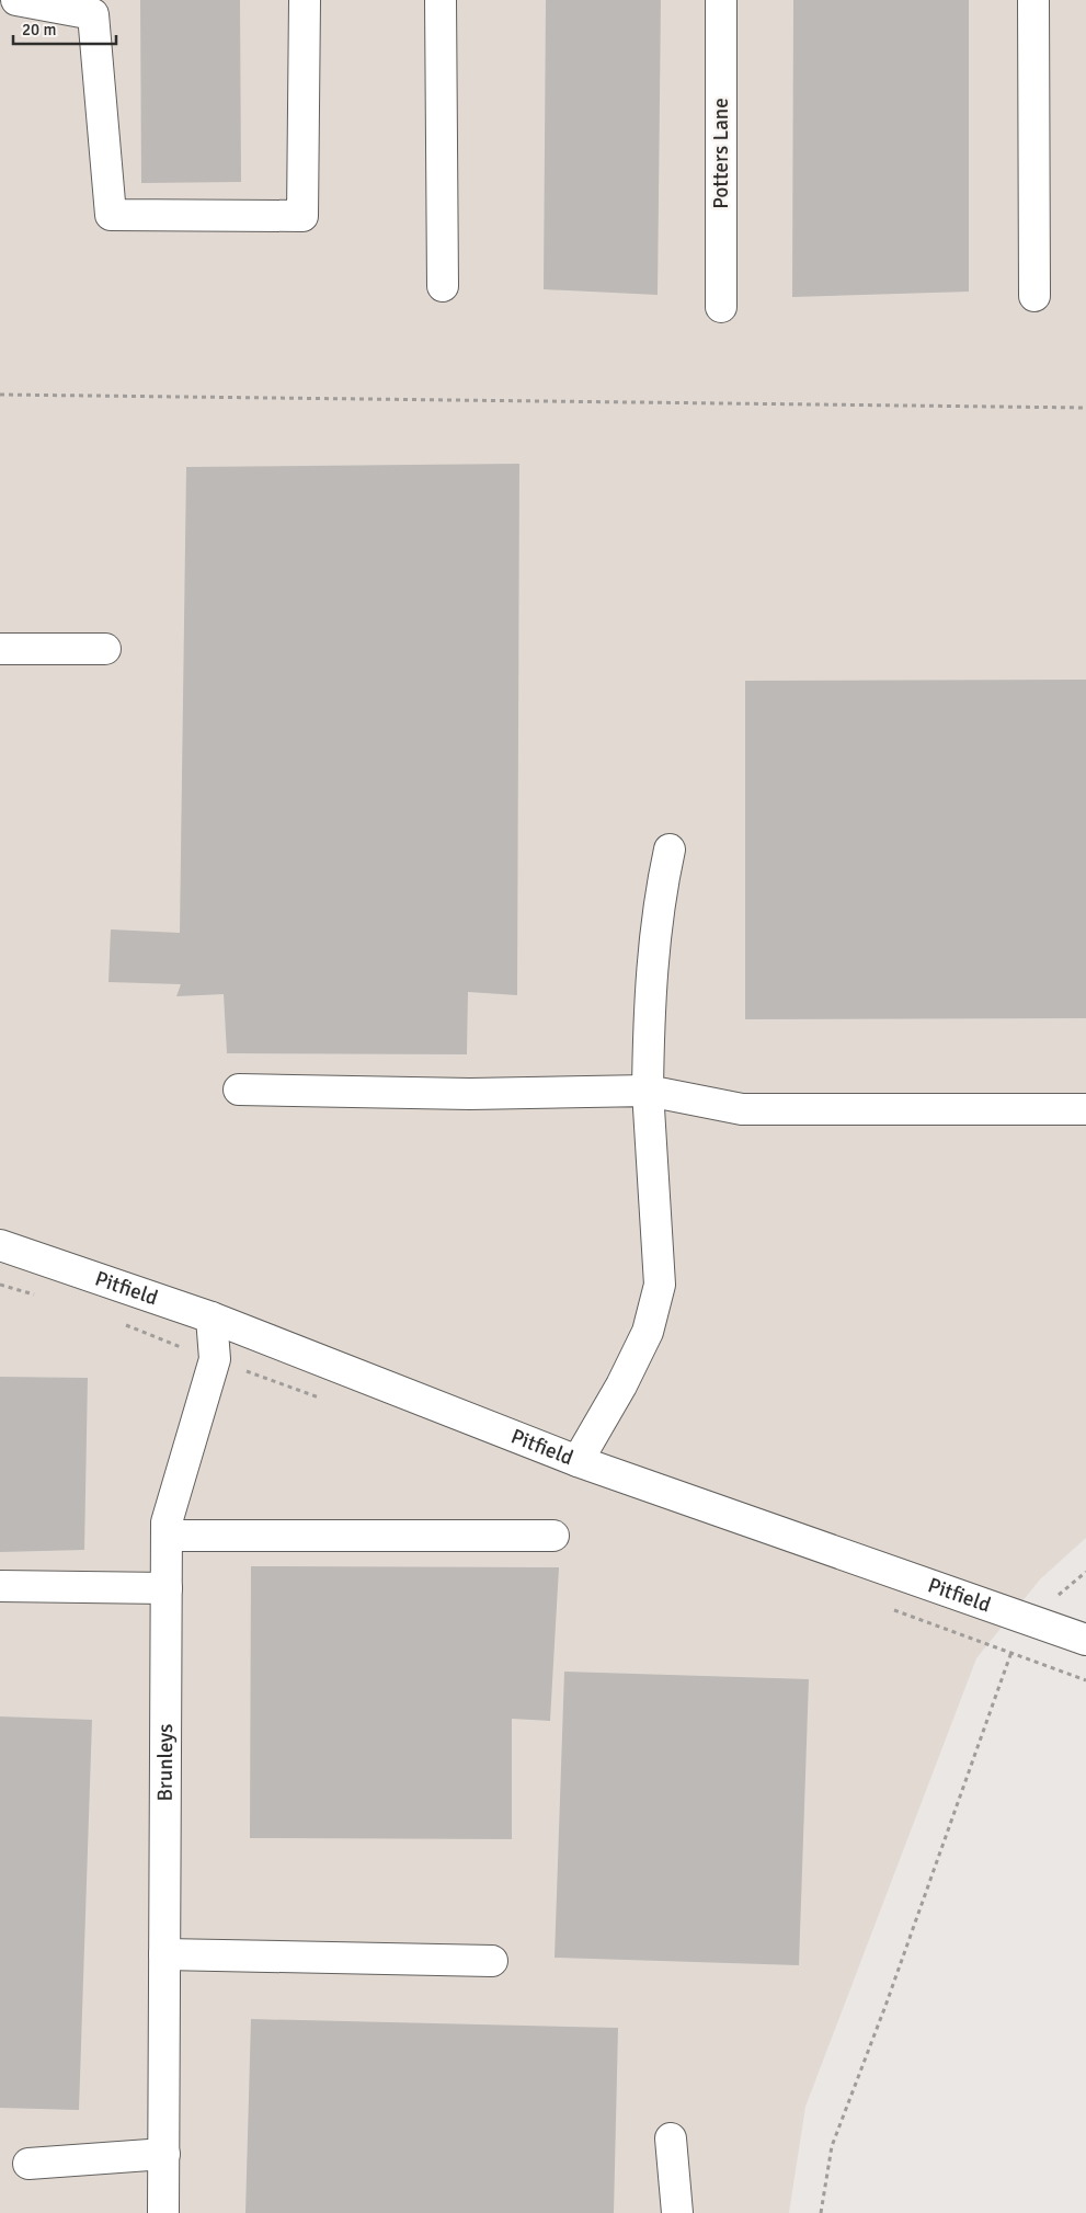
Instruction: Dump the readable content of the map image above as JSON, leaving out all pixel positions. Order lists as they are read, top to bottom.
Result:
{
  "streets": {
    "street": ["Potters Lane", "Pitfield", "Brunleys"]
  },
  "crossings": [
    ["Pitfield", "Brunleys"]
  ],
  "scale_bar": "20 m"
}
